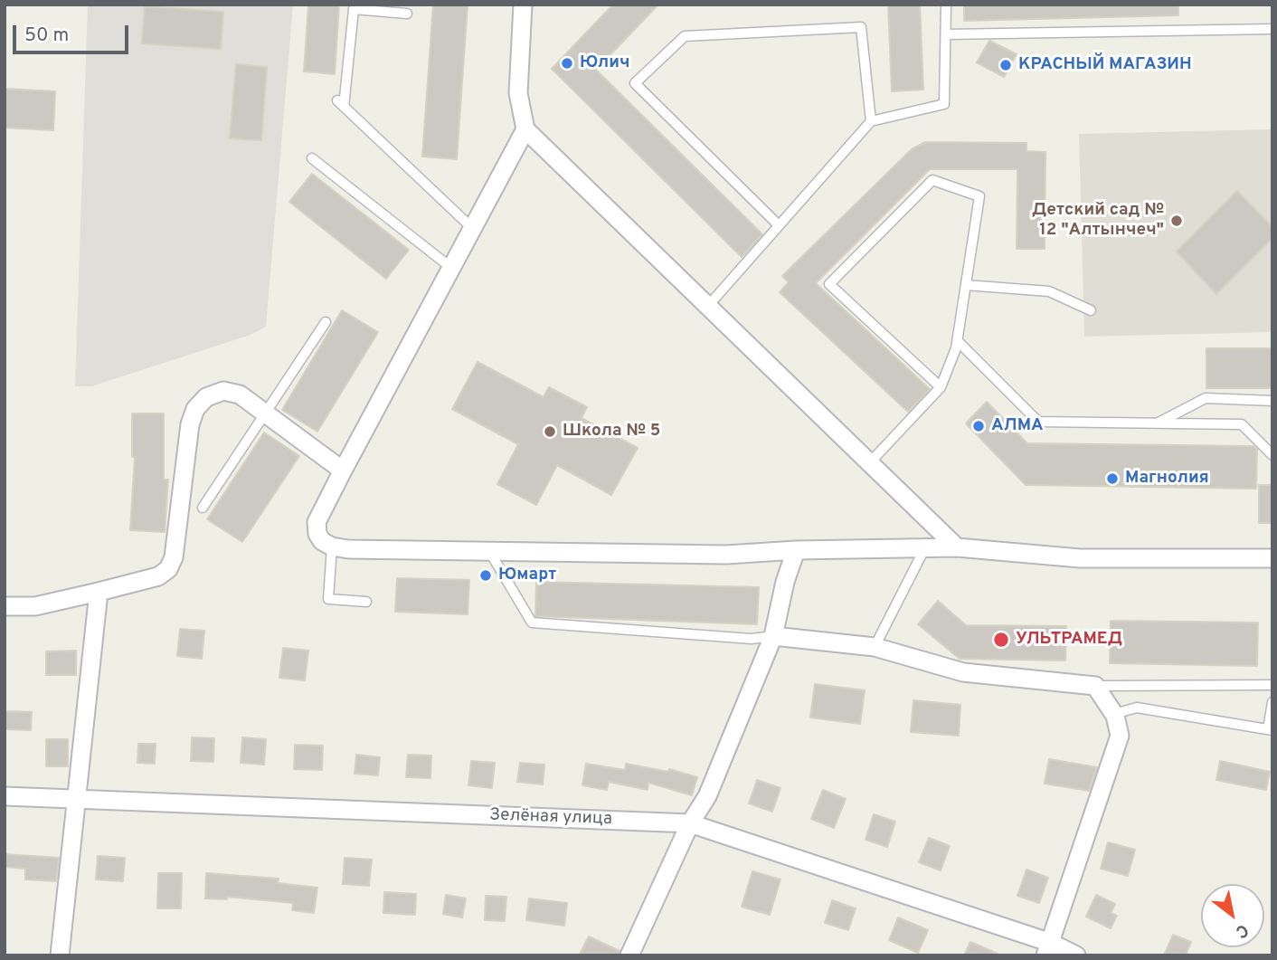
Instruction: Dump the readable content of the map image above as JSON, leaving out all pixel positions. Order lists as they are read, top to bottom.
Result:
{
  "streets": {
    "street": ["Зелёная улица"]
  },
  "places": [
    "Юлич",
    "КРАСНЫЙ МАГАЗИН",
    "Детский сад № 12 \"Алтынчеч\"",
    "АЛМА",
    "Школа № 5",
    "Магнолия",
    "Юмарт",
    "УЛЬТРАМЕД"
  ],
  "scale_bar": "50 m",
  "north": "bottom right"
}
